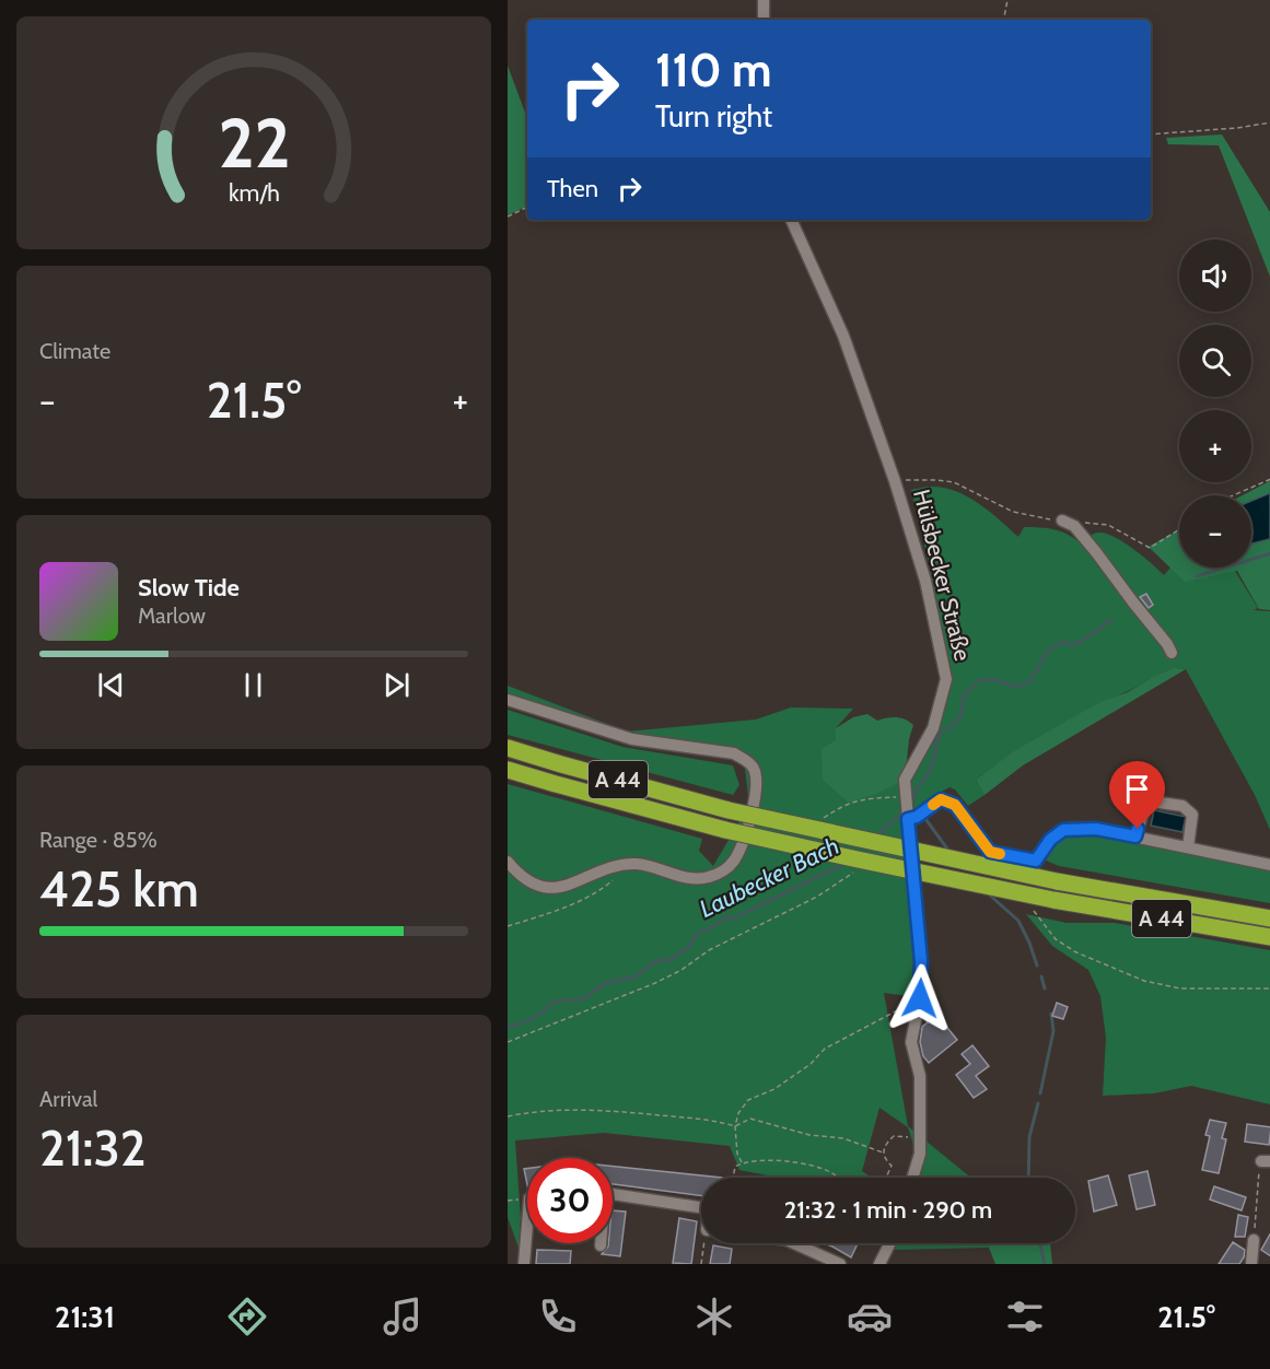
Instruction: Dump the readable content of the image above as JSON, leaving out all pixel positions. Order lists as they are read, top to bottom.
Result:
{
  "streets": {
    "highway": ["A 44"],
    "street": ["Hülsbecker Straße"]
  },
  "water": ["Laubecker Bach"],
  "page": {
    "turn": ["110 m", "Turn right"],
    "then": "Then",
    "map_buttons": ["+", "−"],
    "tile": [
      "Climate",
      ["Range · 85%", "425 km"],
      ["Arrival", "21:32"]
    ],
    "heat": ["−", "21.5°", "+"],
    "song": ["Slow Tide", "Marlow"],
    "limit": "30",
    "trip": "21:32 · 1 min · 290 m",
    "tabs": ["21:31", "21.5°"],
    "gauge": ["22", "km/h"]
  }
}
